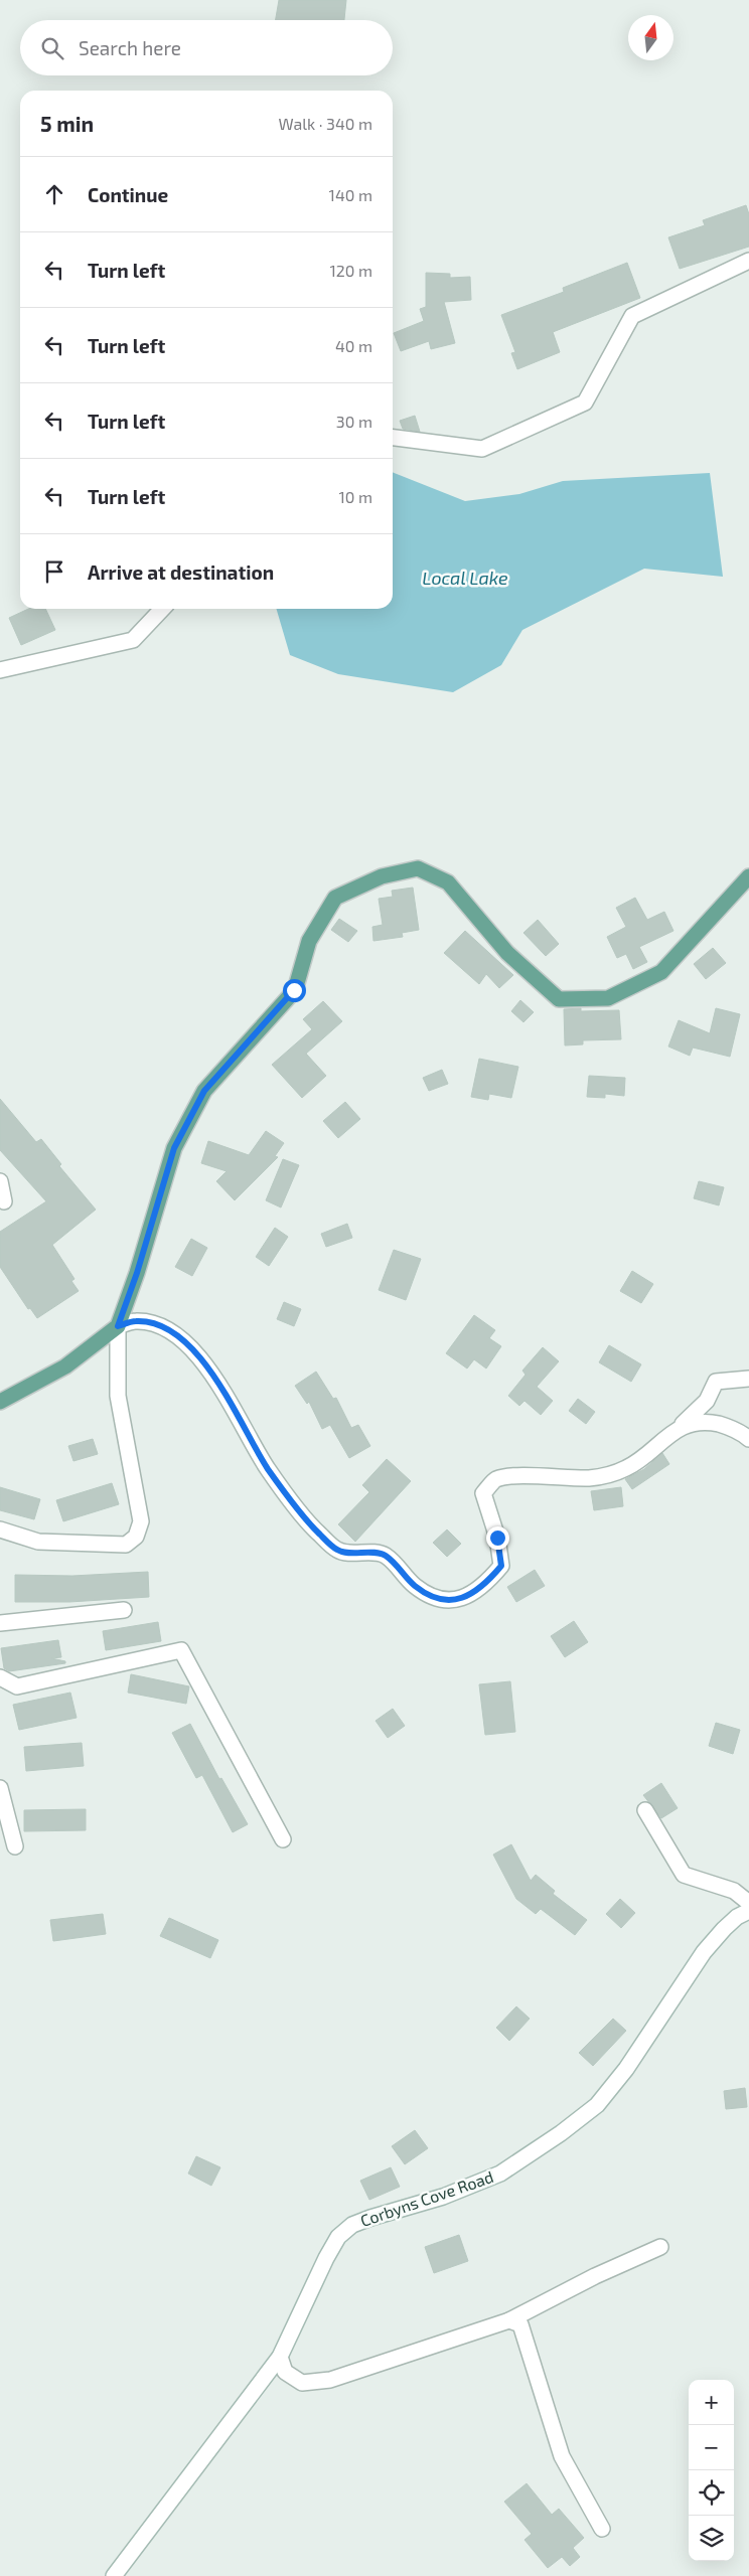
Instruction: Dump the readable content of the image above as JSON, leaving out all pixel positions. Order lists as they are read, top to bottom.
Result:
{
  "streets": {
    "street": ["Corbyns Cove Road"]
  },
  "water": ["Local Lake"],
  "north": "top",
  "page": {
    "search": "Search here",
    "heading": ["5 min", "Walk · 340 m"],
    "list": [
      ["Continue", "140 m"],
      ["Turn left", "120 m"],
      ["Turn left", "40 m"],
      ["Turn left", "30 m"],
      ["Turn left", "10 m"],
      "Arrive at destination"
    ],
    "map_buttons": ["+", "−"]
  }
}
